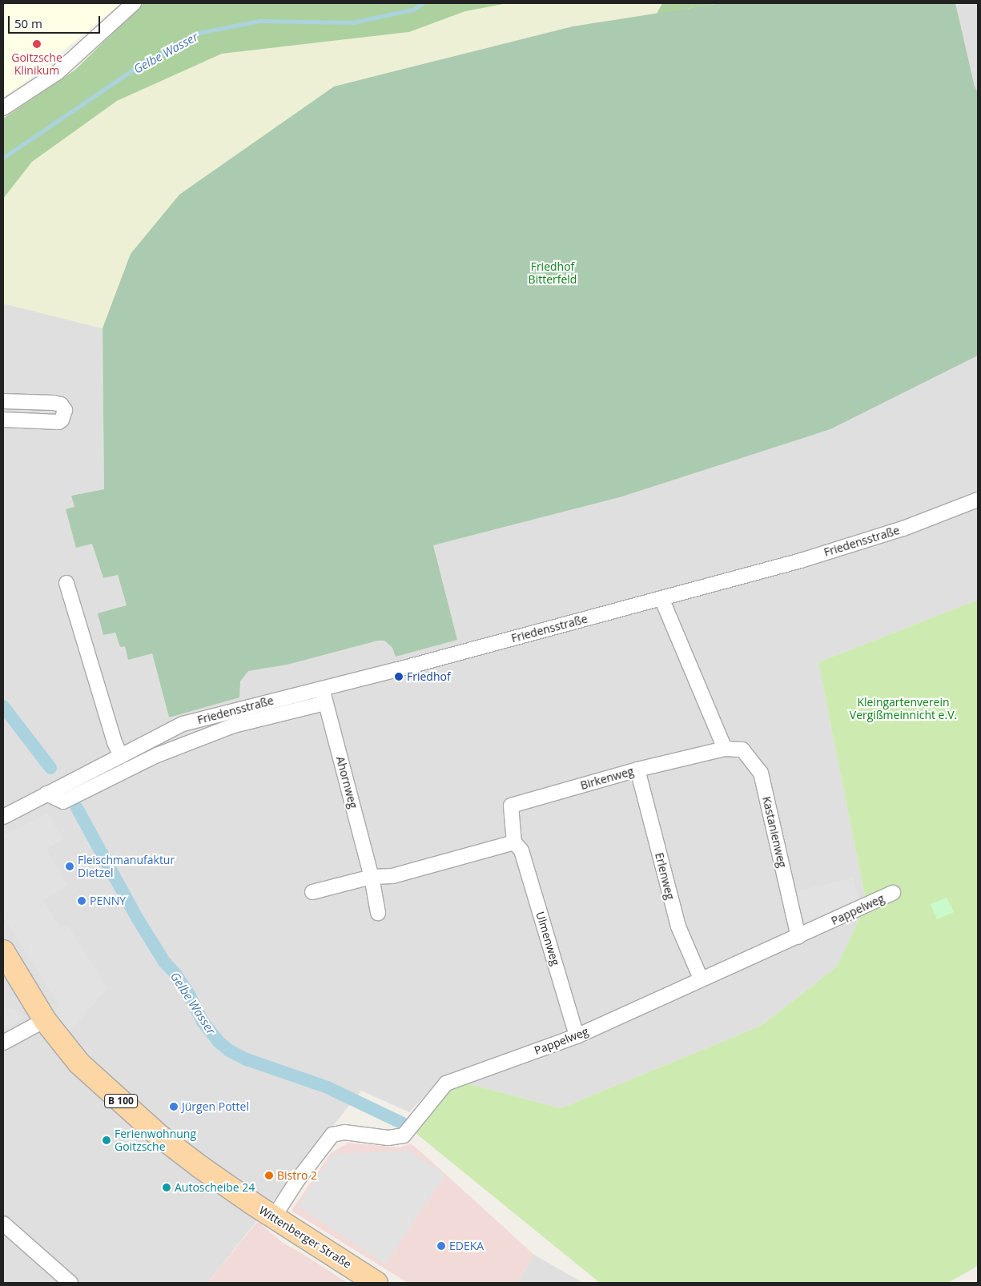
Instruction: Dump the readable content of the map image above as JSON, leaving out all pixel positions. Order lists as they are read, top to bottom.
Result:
{
  "streets": {
    "main road": ["B 100", "Wittenberger Straße"],
    "street": [
      "Friedensstraße",
      "Birkenweg",
      "Ahornweg",
      "Kastanienweg",
      "Erlenweg",
      "Pappelweg",
      "Ulmenweg"
    ]
  },
  "crossings": [
    ["Friedensstraße", "Ahornweg"],
    ["Birkenweg", "Kastanienweg"],
    ["Birkenweg", "Erlenweg"],
    ["Birkenweg", "Ulmenweg"],
    ["Kastanienweg", "Pappelweg"],
    ["Erlenweg", "Pappelweg"],
    ["Pappelweg", "Ulmenweg"],
    ["Pappelweg", "Wittenberger Straße"]
  ],
  "water": ["Gelbe Wasser"],
  "parks": ["Friedhof Bitterfeld", "Kleingartenverein Vergißmeinnicht e.V."],
  "places": [
    "Goitzsche Klinikum",
    "Friedhof",
    "Fleischmanufaktur Dietzel",
    "PENNY",
    "Jürgen Pottel",
    "Ferienwohnung Goitzsche",
    "Bistro 2",
    "Autoscheibe 24",
    "EDEKA"
  ],
  "scale_bar": "50 m"
}
